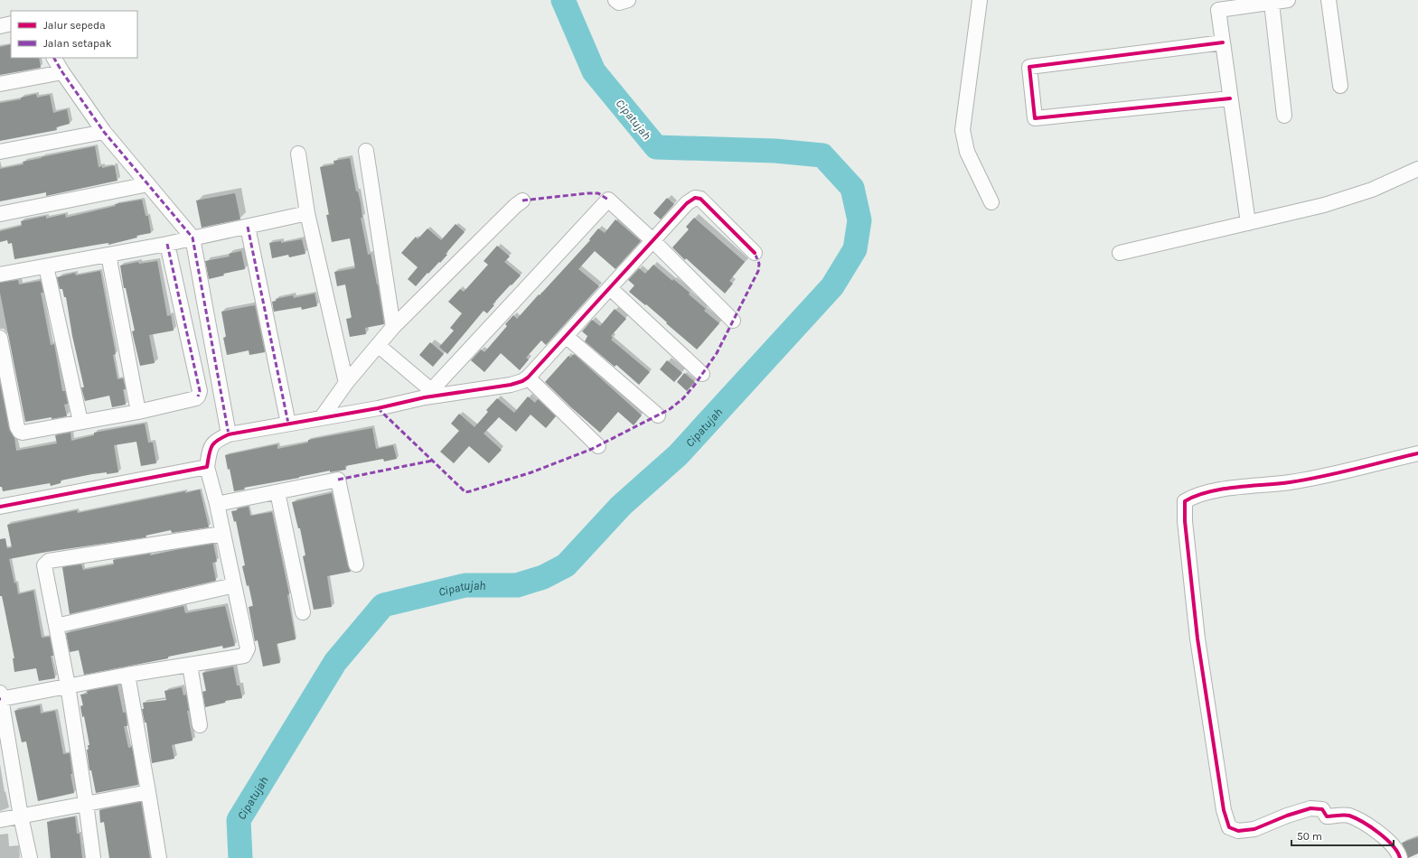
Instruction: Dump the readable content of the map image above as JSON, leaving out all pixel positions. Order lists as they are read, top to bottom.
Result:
{
  "water": ["Cipatujah"],
  "legend": ["Jalur sepeda", "Jalan setapak"],
  "scale_bar": "50 m"
}
